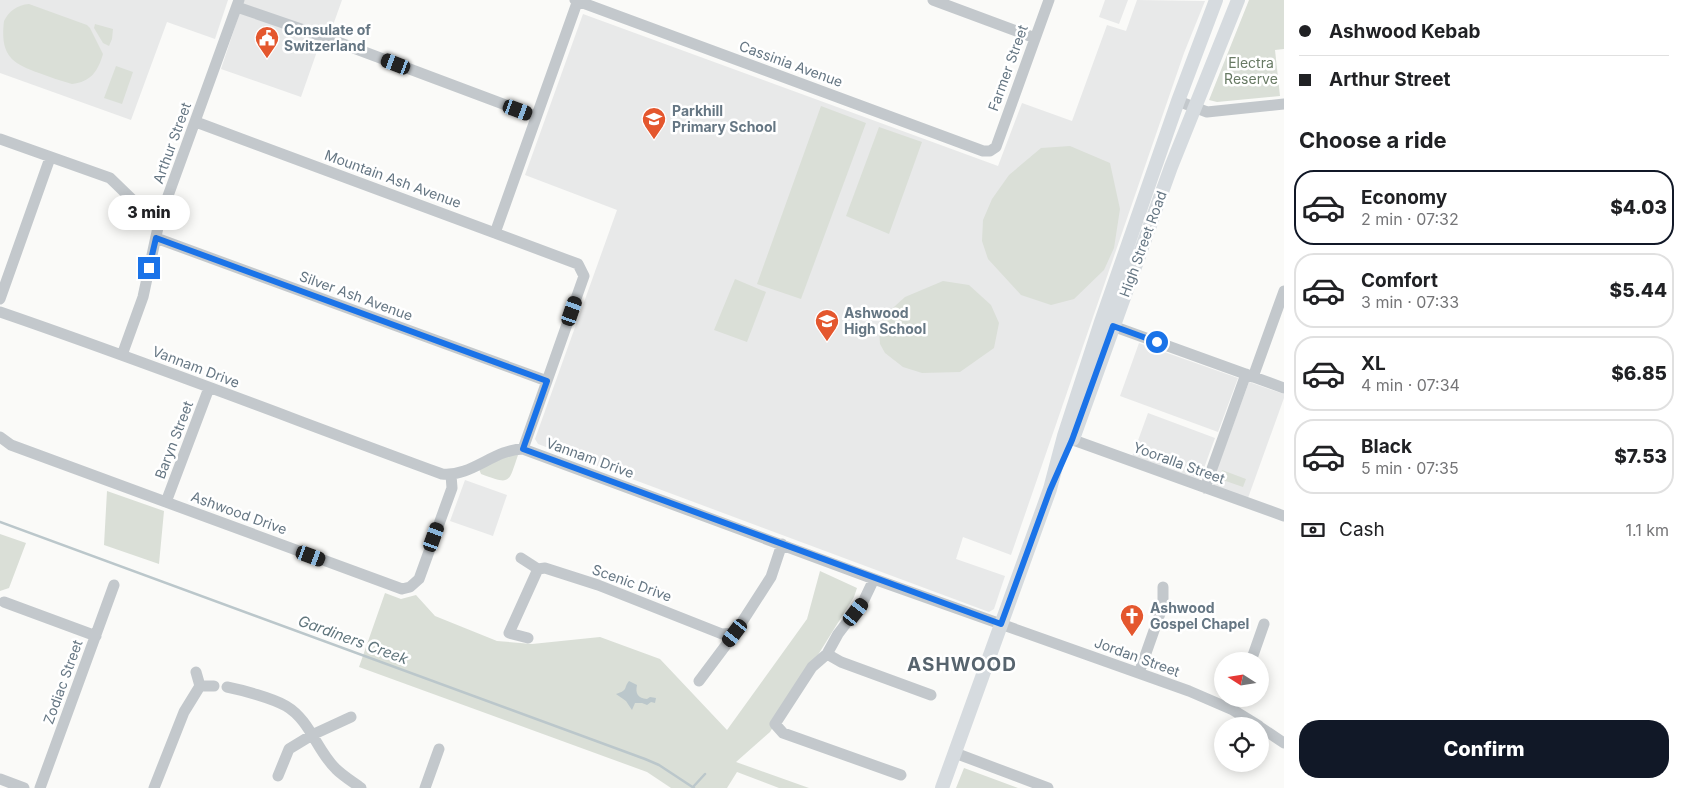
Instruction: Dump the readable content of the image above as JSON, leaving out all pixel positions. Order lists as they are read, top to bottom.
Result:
{
  "streets": {
    "main road": ["High Street Road"],
    "street": [
      "Cassinia Avenue",
      "Farmer Street",
      "Arthur Street",
      "Mountain Ash Avenue",
      "Silver Ash Avenue",
      "Vannam Drive",
      "Baryn Street",
      "Yooralla Street",
      "Ashwood Drive",
      "Scenic Drive",
      "Jordan Street",
      "Zodiac Street"
    ]
  },
  "crossings": [
    ["Cassinia Avenue", "Farmer Street"],
    ["Arthur Street", "Mountain Ash Avenue"],
    ["Arthur Street", "Silver Ash Avenue"],
    ["Arthur Street", "Vannam Drive"],
    ["Mountain Ash Avenue", "Silver Ash Avenue"],
    ["High Street Road", "Vannam Drive"],
    ["High Street Road", "Yooralla Street"],
    ["High Street Road", "Jordan Street"],
    ["Vannam Drive", "Baryn Street"],
    ["Vannam Drive", "Ashwood Drive"],
    ["Vannam Drive", "Jordan Street"],
    ["Baryn Street", "Ashwood Drive"]
  ],
  "districts": ["ASHWOOD"],
  "water": ["Gardiners Creek"],
  "parks": ["Electra Reserve"],
  "places": {
    "public building": ["Consulate of Switzerland"],
    "school or university": ["Parkhill Primary School", "Ashwood High School"],
    "church": ["Ashwood Gospel Chapel"]
  },
  "north": "left",
  "page": {
    "banner": ["Ashwood Kebab", "Arthur Street"],
    "heading": "Choose a ride",
    "list": [
      {
        "name": "Economy",
        "note": "2 min · 07:32",
        "value": "$4.03"
      },
      {
        "name": "Comfort",
        "note": "3 min · 07:33",
        "value": "$5.44"
      },
      {
        "name": "XL",
        "note": "4 min · 07:34",
        "value": "$6.85"
      },
      {
        "name": "Black",
        "note": "5 min · 07:35",
        "value": "$7.53"
      }
    ],
    "bubble": "3 min",
    "pay": ["Cash", "1.1 km"],
    "buttons": "Confirm"
  }
}
